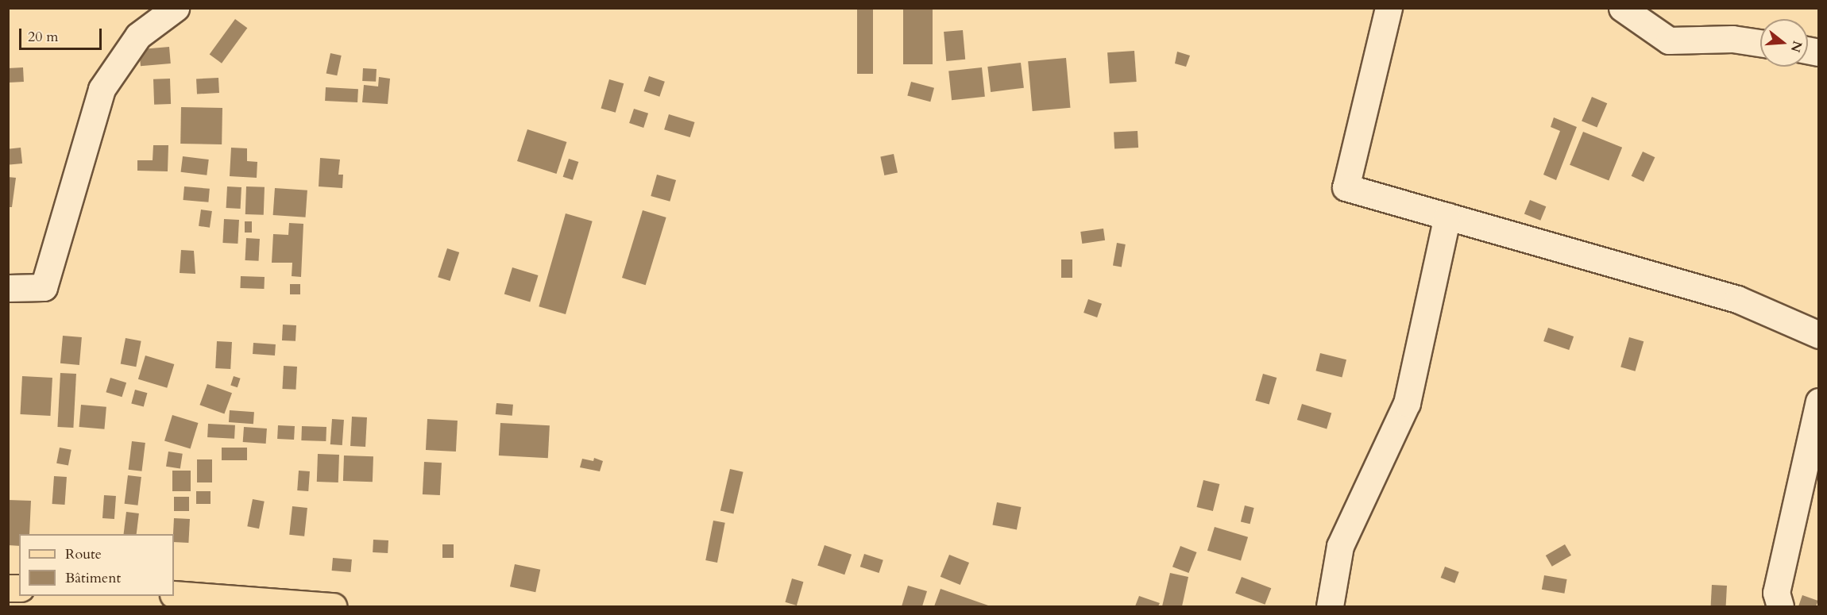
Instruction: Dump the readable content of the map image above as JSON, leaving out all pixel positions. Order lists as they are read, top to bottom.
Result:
{
  "legend": ["Route", "Bâtiment"],
  "scale_bar": "20 m",
  "north": "right"
}
